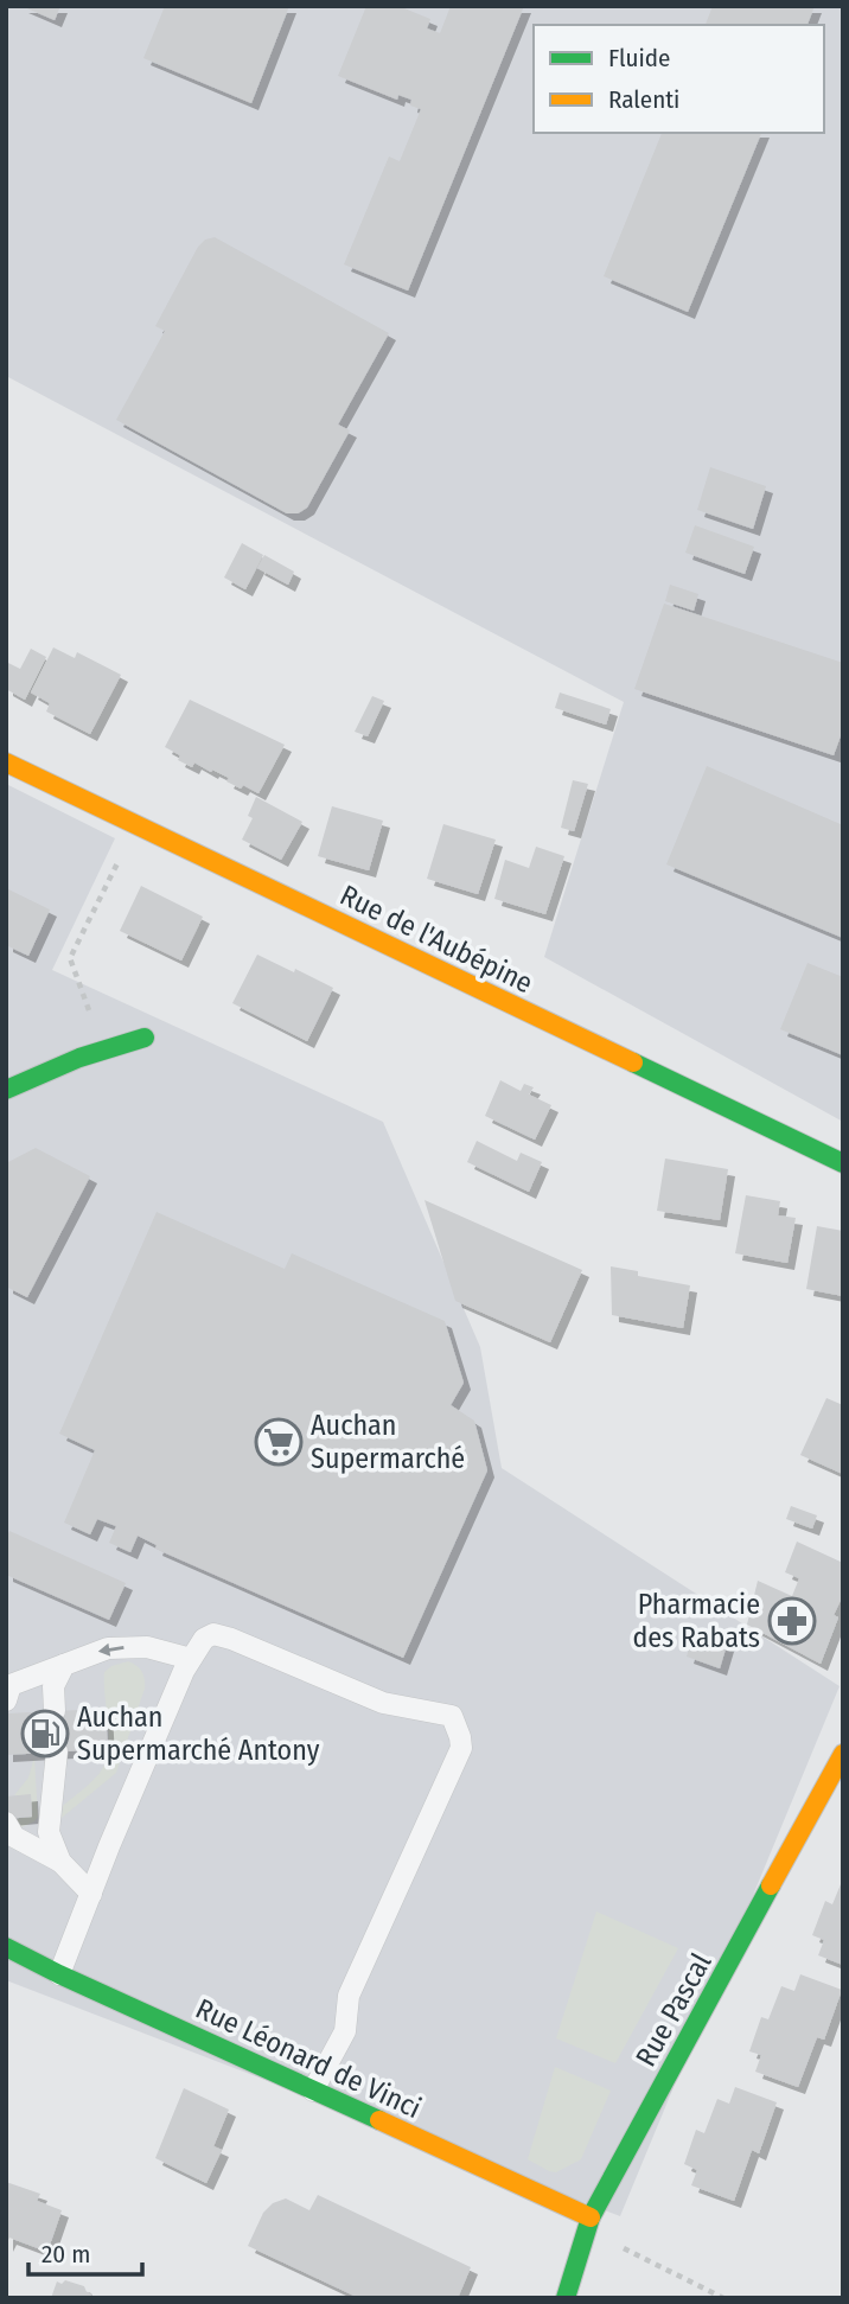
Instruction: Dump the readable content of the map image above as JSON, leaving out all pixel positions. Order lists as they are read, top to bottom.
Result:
{
  "streets": {
    "street": ["Rue de l'Aubépine", "Rue Pascal", "Rue Léonard de Vinci"]
  },
  "crossings": [
    ["Rue Pascal", "Rue Léonard de Vinci"]
  ],
  "places": {
    "supermarket": ["Auchan Supermarché"],
    "pharmacy": ["Pharmacie des Rabats"],
    "fuel station": ["Auchan Supermarché Antony"]
  },
  "legend": ["Fluide", "Ralenti"],
  "scale_bar": "20 m"
}
